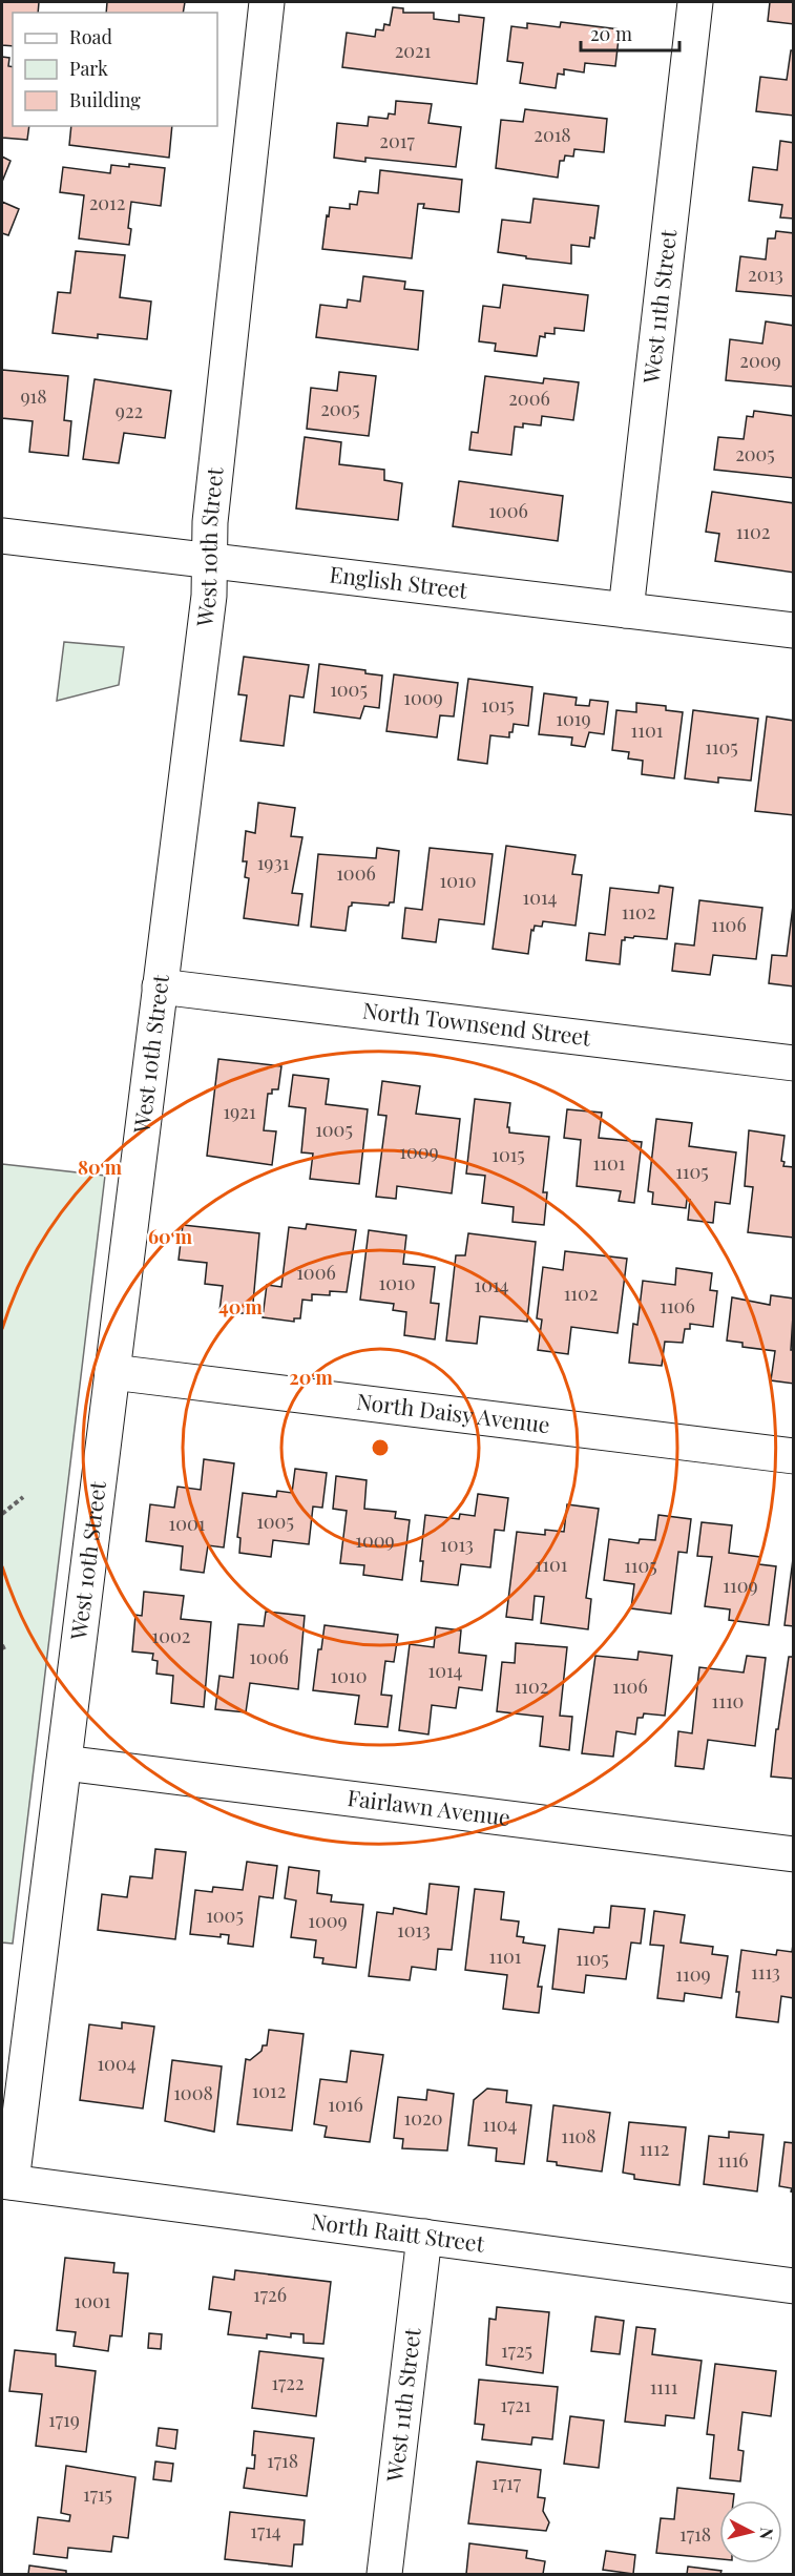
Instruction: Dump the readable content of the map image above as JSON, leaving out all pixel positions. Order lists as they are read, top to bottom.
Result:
{
  "streets": {
    "street": [
      "West 11th Street",
      "West 10th Street",
      "English Street",
      "North Townsend Street",
      "North Daisy Avenue",
      "Fairlawn Avenue",
      "North Raitt Street"
    ]
  },
  "crossings": [
    ["West 11th Street", "English Street"],
    ["West 11th Street", "North Raitt Street"],
    ["West 10th Street", "English Street"],
    ["West 10th Street", "North Townsend Street"],
    ["West 10th Street", "North Daisy Avenue"],
    ["West 10th Street", "Fairlawn Avenue"],
    ["West 10th Street", "North Raitt Street"]
  ],
  "house_numbers": [
    "2021",
    "2018",
    "2017",
    "2012",
    "2013",
    "2009",
    "918",
    "2006",
    "2005",
    "922",
    "2005",
    "1006",
    "1102",
    "1005",
    "1009",
    "1015",
    "1019",
    "1101",
    "1105",
    "1931",
    "1006",
    "1010",
    "1014",
    "1102",
    "1106",
    "1921",
    "1005",
    "1009",
    "1015",
    "1101",
    "1105",
    "1006",
    "1010",
    "1014",
    "1102",
    "1106",
    "1005",
    "1001",
    "1009",
    "1013",
    "1101",
    "1105",
    "1109",
    "1002",
    "1006",
    "1014",
    "1010",
    "1102",
    "1106",
    "1110",
    "1005",
    "1009",
    "1013",
    "1101",
    "1105",
    "1113",
    "1109",
    "1004",
    "1012",
    "1008",
    "1016",
    "1020",
    "1104",
    "1108",
    "1112",
    "1116",
    "1726",
    "1001",
    "1725",
    "1722",
    "1111",
    "1721",
    "1719",
    "1718",
    "1717",
    "1715",
    "1714",
    "1718"
  ],
  "legend": ["Road", "Park", "Building"],
  "scale_bar": "20 m",
  "north": "right",
  "rings": [
    "80 m",
    "60 m",
    "40 m",
    "20 m"
  ]
}
